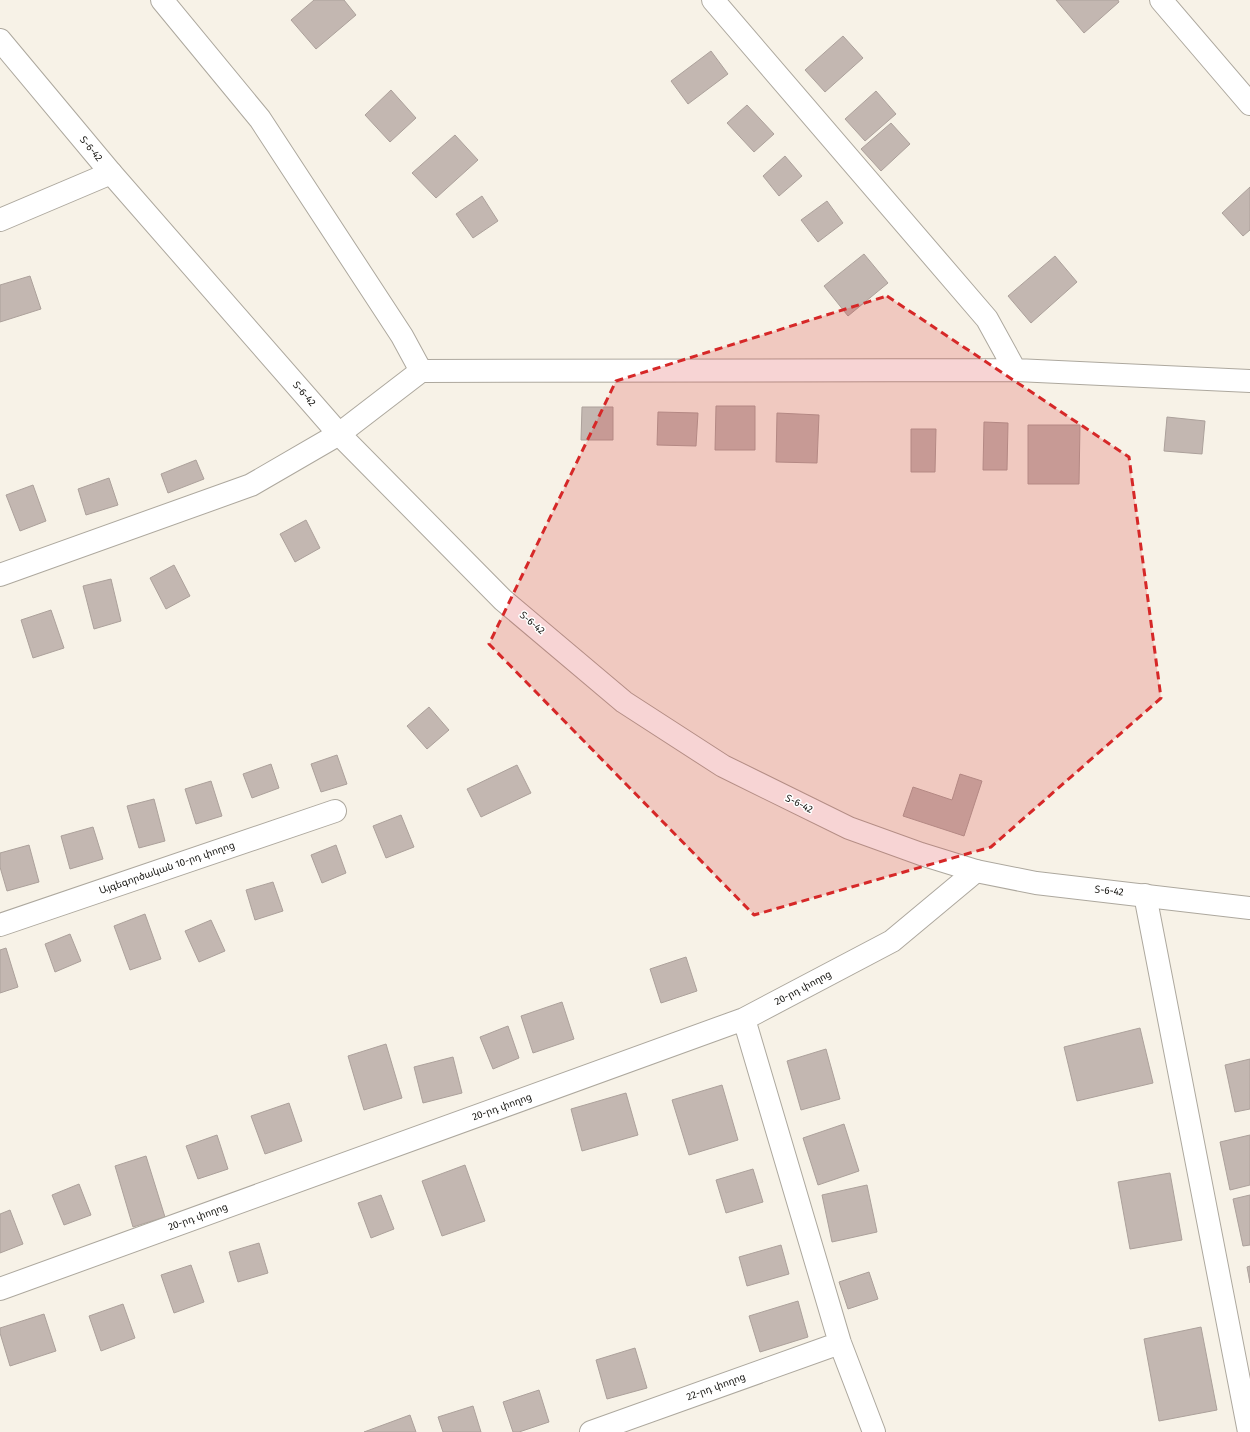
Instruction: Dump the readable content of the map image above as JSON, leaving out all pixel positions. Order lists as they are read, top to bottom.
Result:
{
  "streets": {
    "street": [
      "Տ-6-42",
      "Այգեգործական 10-րդ փողոց",
      "20-րդ փողոց",
      "22-րդ փողոց"
    ]
  },
  "crossings": [
    ["Տ-6-42", "20-րդ փողոց"]
  ]
}
